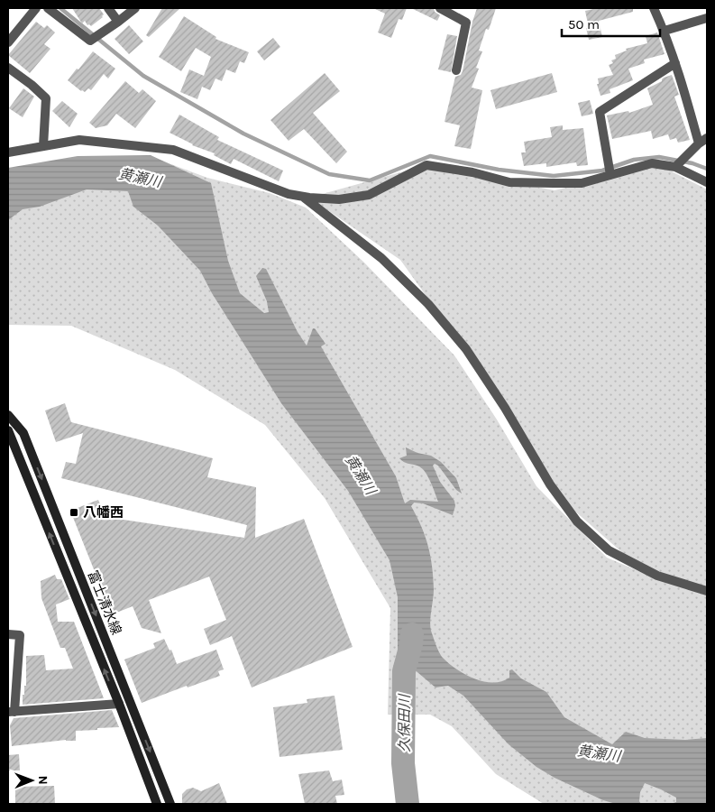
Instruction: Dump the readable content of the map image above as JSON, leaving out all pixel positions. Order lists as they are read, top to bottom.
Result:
{
  "streets": {
    "main road": ["富士清水線"]
  },
  "water": ["黄瀬川", "久保田川"],
  "places": {
    "transit": ["八幡西"]
  },
  "scale_bar": "50 m",
  "north": "right"
}
